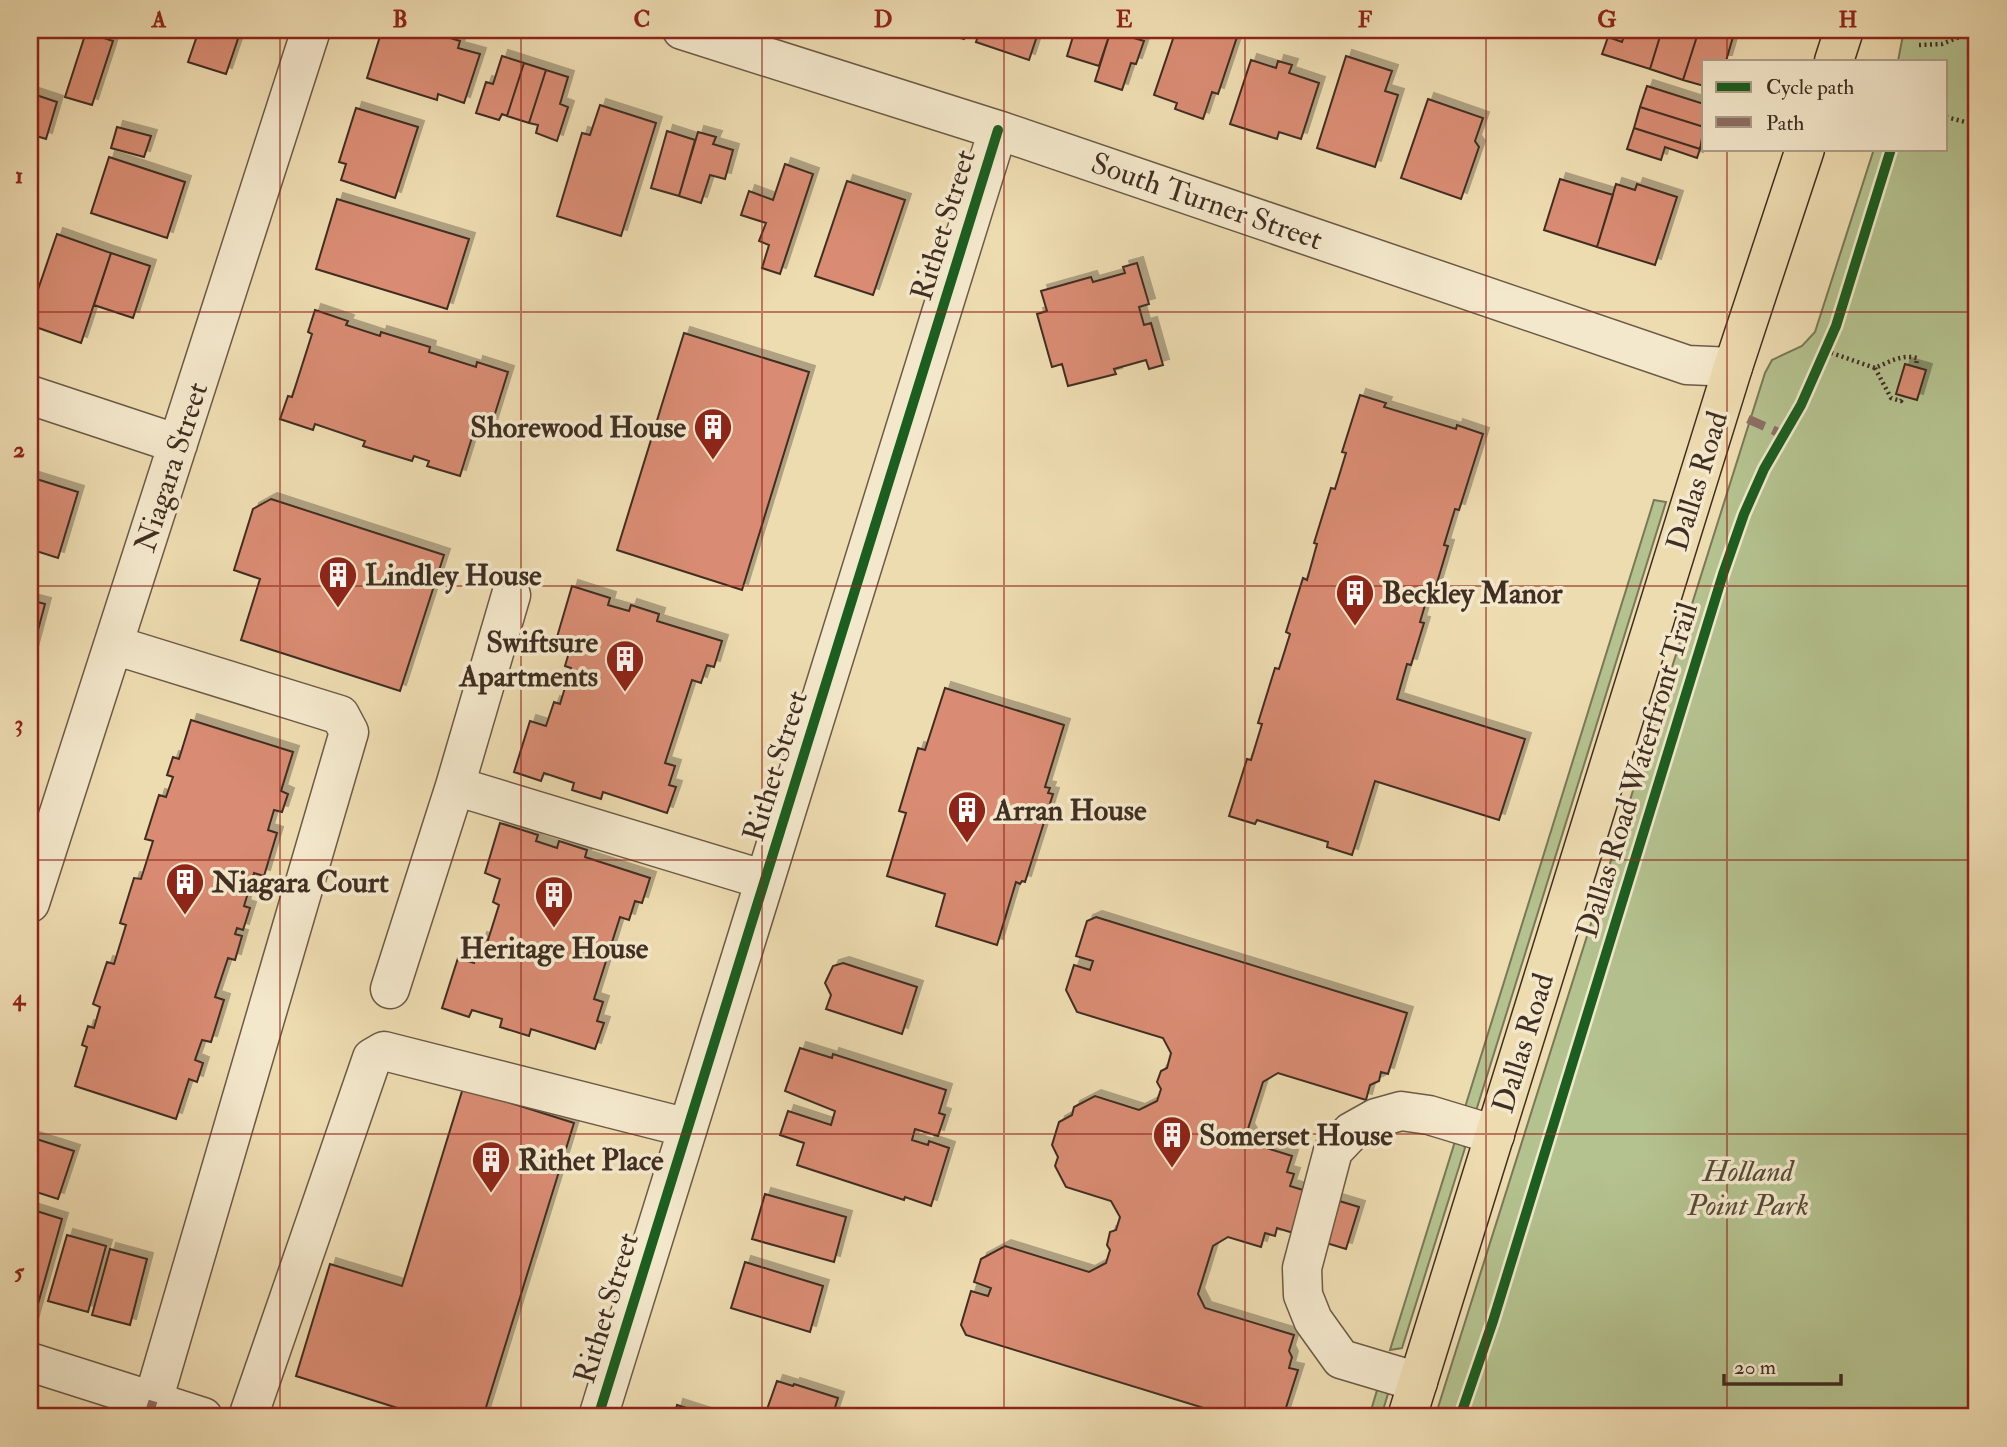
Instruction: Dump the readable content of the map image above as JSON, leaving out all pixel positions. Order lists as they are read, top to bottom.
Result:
{
  "streets": {
    "main road": ["Dallas Road"],
    "street": ["South Turner Street", "Rithet Street", "Niagara Street"],
    "cycle path": ["Dallas Road Waterfront Trail"]
  },
  "crossings": [
    ["South Turner Street", "Rithet Street"],
    ["South Turner Street", "Dallas Road"]
  ],
  "parks": ["Holland Point Park"],
  "places": {
    "building": [
      "Shorewood House",
      "Lindley House",
      "Beckley Manor",
      "Swiftsure Apartments",
      "Arran House",
      "Niagara Court",
      "Heritage House",
      "Somerset House",
      "Rithet Place"
    ]
  },
  "legend": ["Cycle path", "Path"],
  "scale_bar": "20 m",
  "grid": {
    "columns": [
      "A",
      "B",
      "C",
      "D",
      "E",
      "F",
      "G",
      "H"
    ],
    "rows": [
      "1",
      "2",
      "3",
      "4",
      "5"
    ]
  }
}
